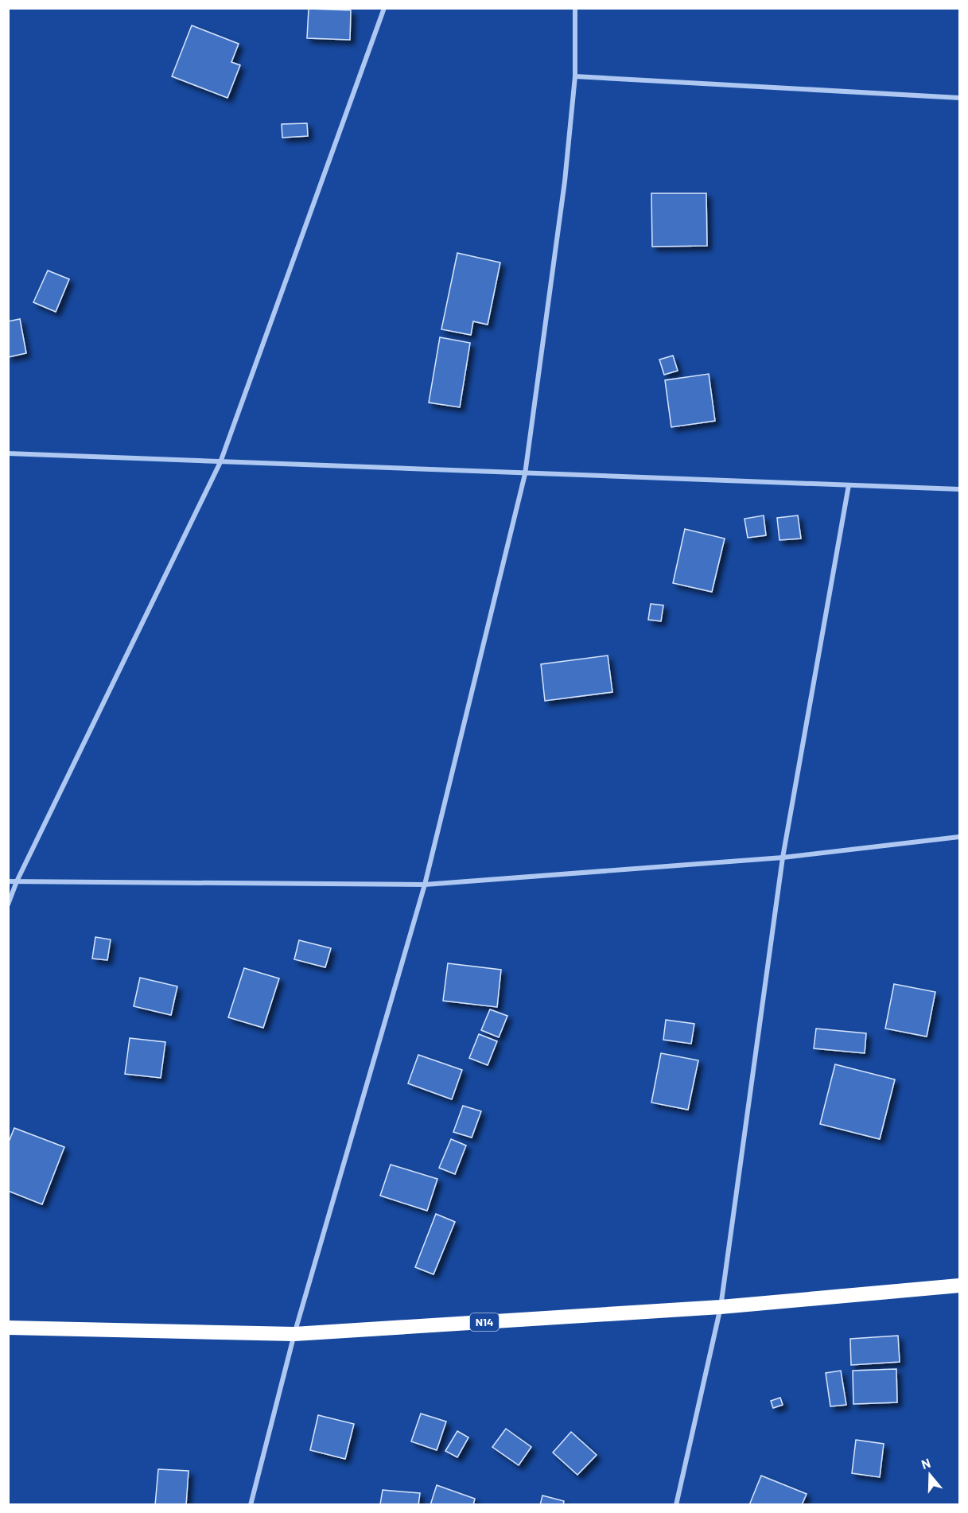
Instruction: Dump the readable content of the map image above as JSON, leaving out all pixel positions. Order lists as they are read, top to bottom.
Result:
{
  "streets": {
    "highway": ["N14"]
  },
  "north": "top"
}
